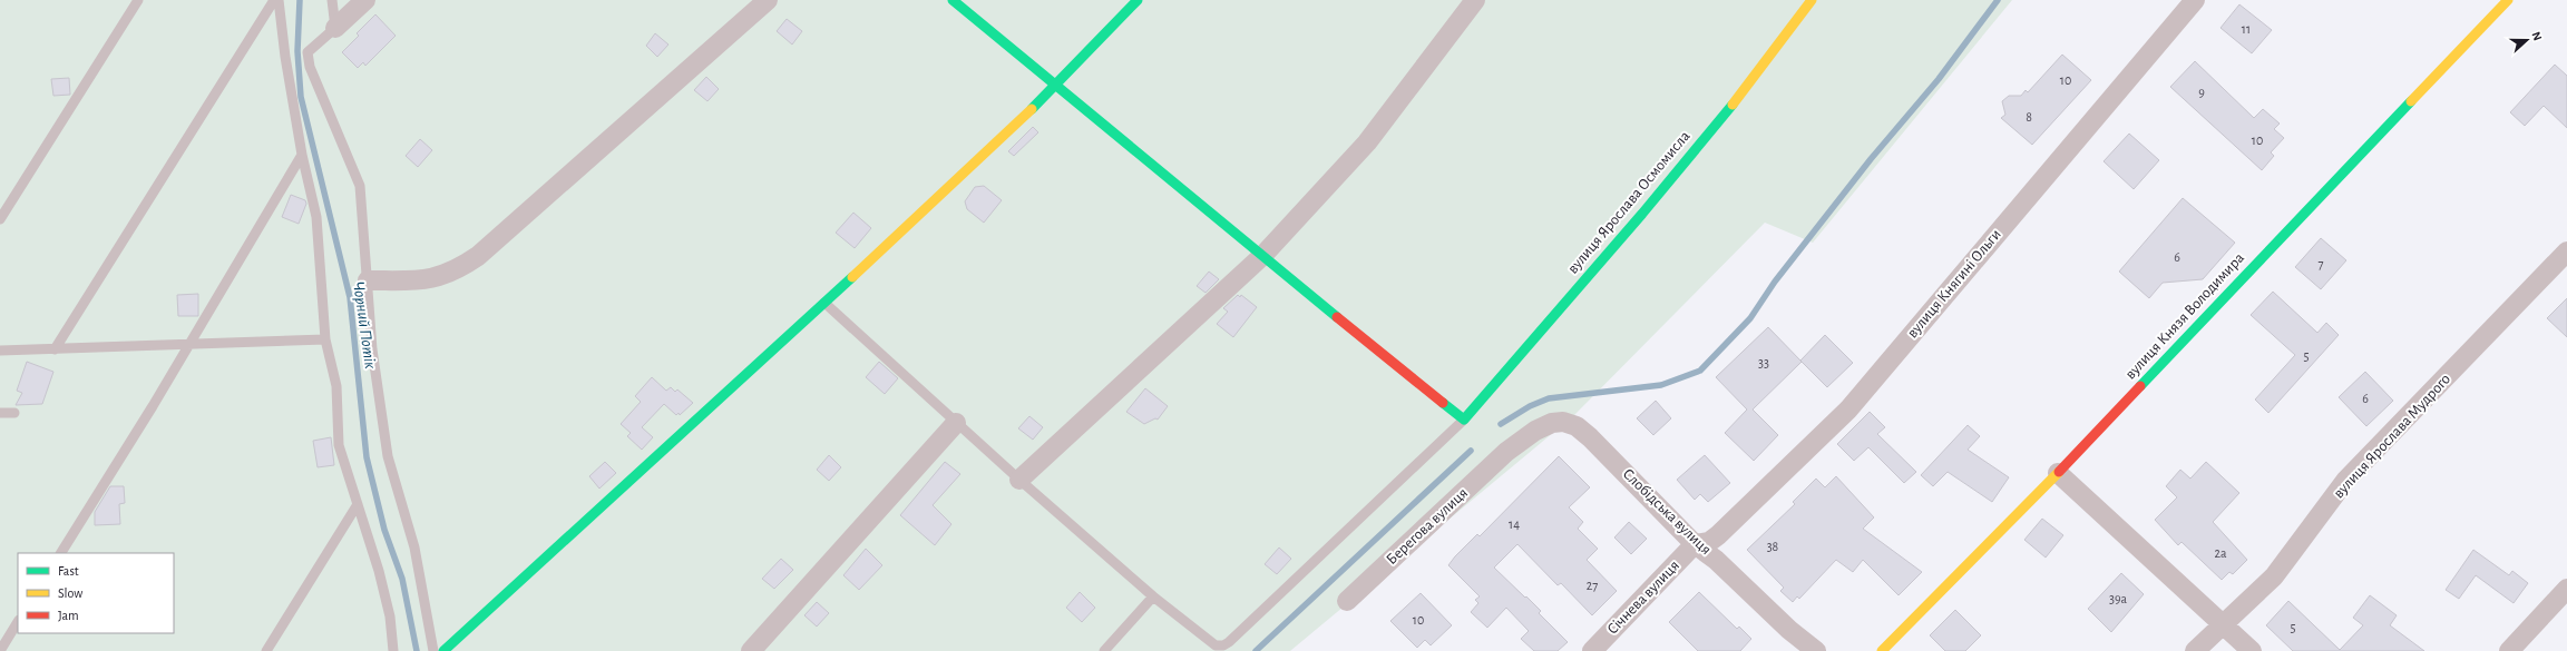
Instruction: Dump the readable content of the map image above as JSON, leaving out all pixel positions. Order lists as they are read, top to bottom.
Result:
{
  "streets": {
    "street": [
      "вулиця Ярослава Осмомисла",
      "вулиця Княгині Ольги",
      "вулиця Князя Володимира",
      "вулиця Ярослава Мудрого",
      "Слобідська вулиця",
      "Берегова вулиця",
      "Січнева вулиця"
    ]
  },
  "crossings": [
    ["вулиця Княгині Ольги", "Слобідська вулиця"],
    ["вулиця Княгині Ольги", "Січнева вулиця"],
    ["Слобідська вулиця", "Берегова вулиця"],
    ["Слобідська вулиця", "Січнева вулиця"]
  ],
  "water": ["Чорний Потік"],
  "house_numbers": [
    "11",
    "10",
    "9",
    "8",
    "10",
    "6",
    "7",
    "5",
    "33",
    "6",
    "14",
    "38",
    "2а",
    "27",
    "39а",
    "10",
    "5"
  ],
  "legend": ["Fast", "Slow", "Jam"],
  "north": "right"
}
